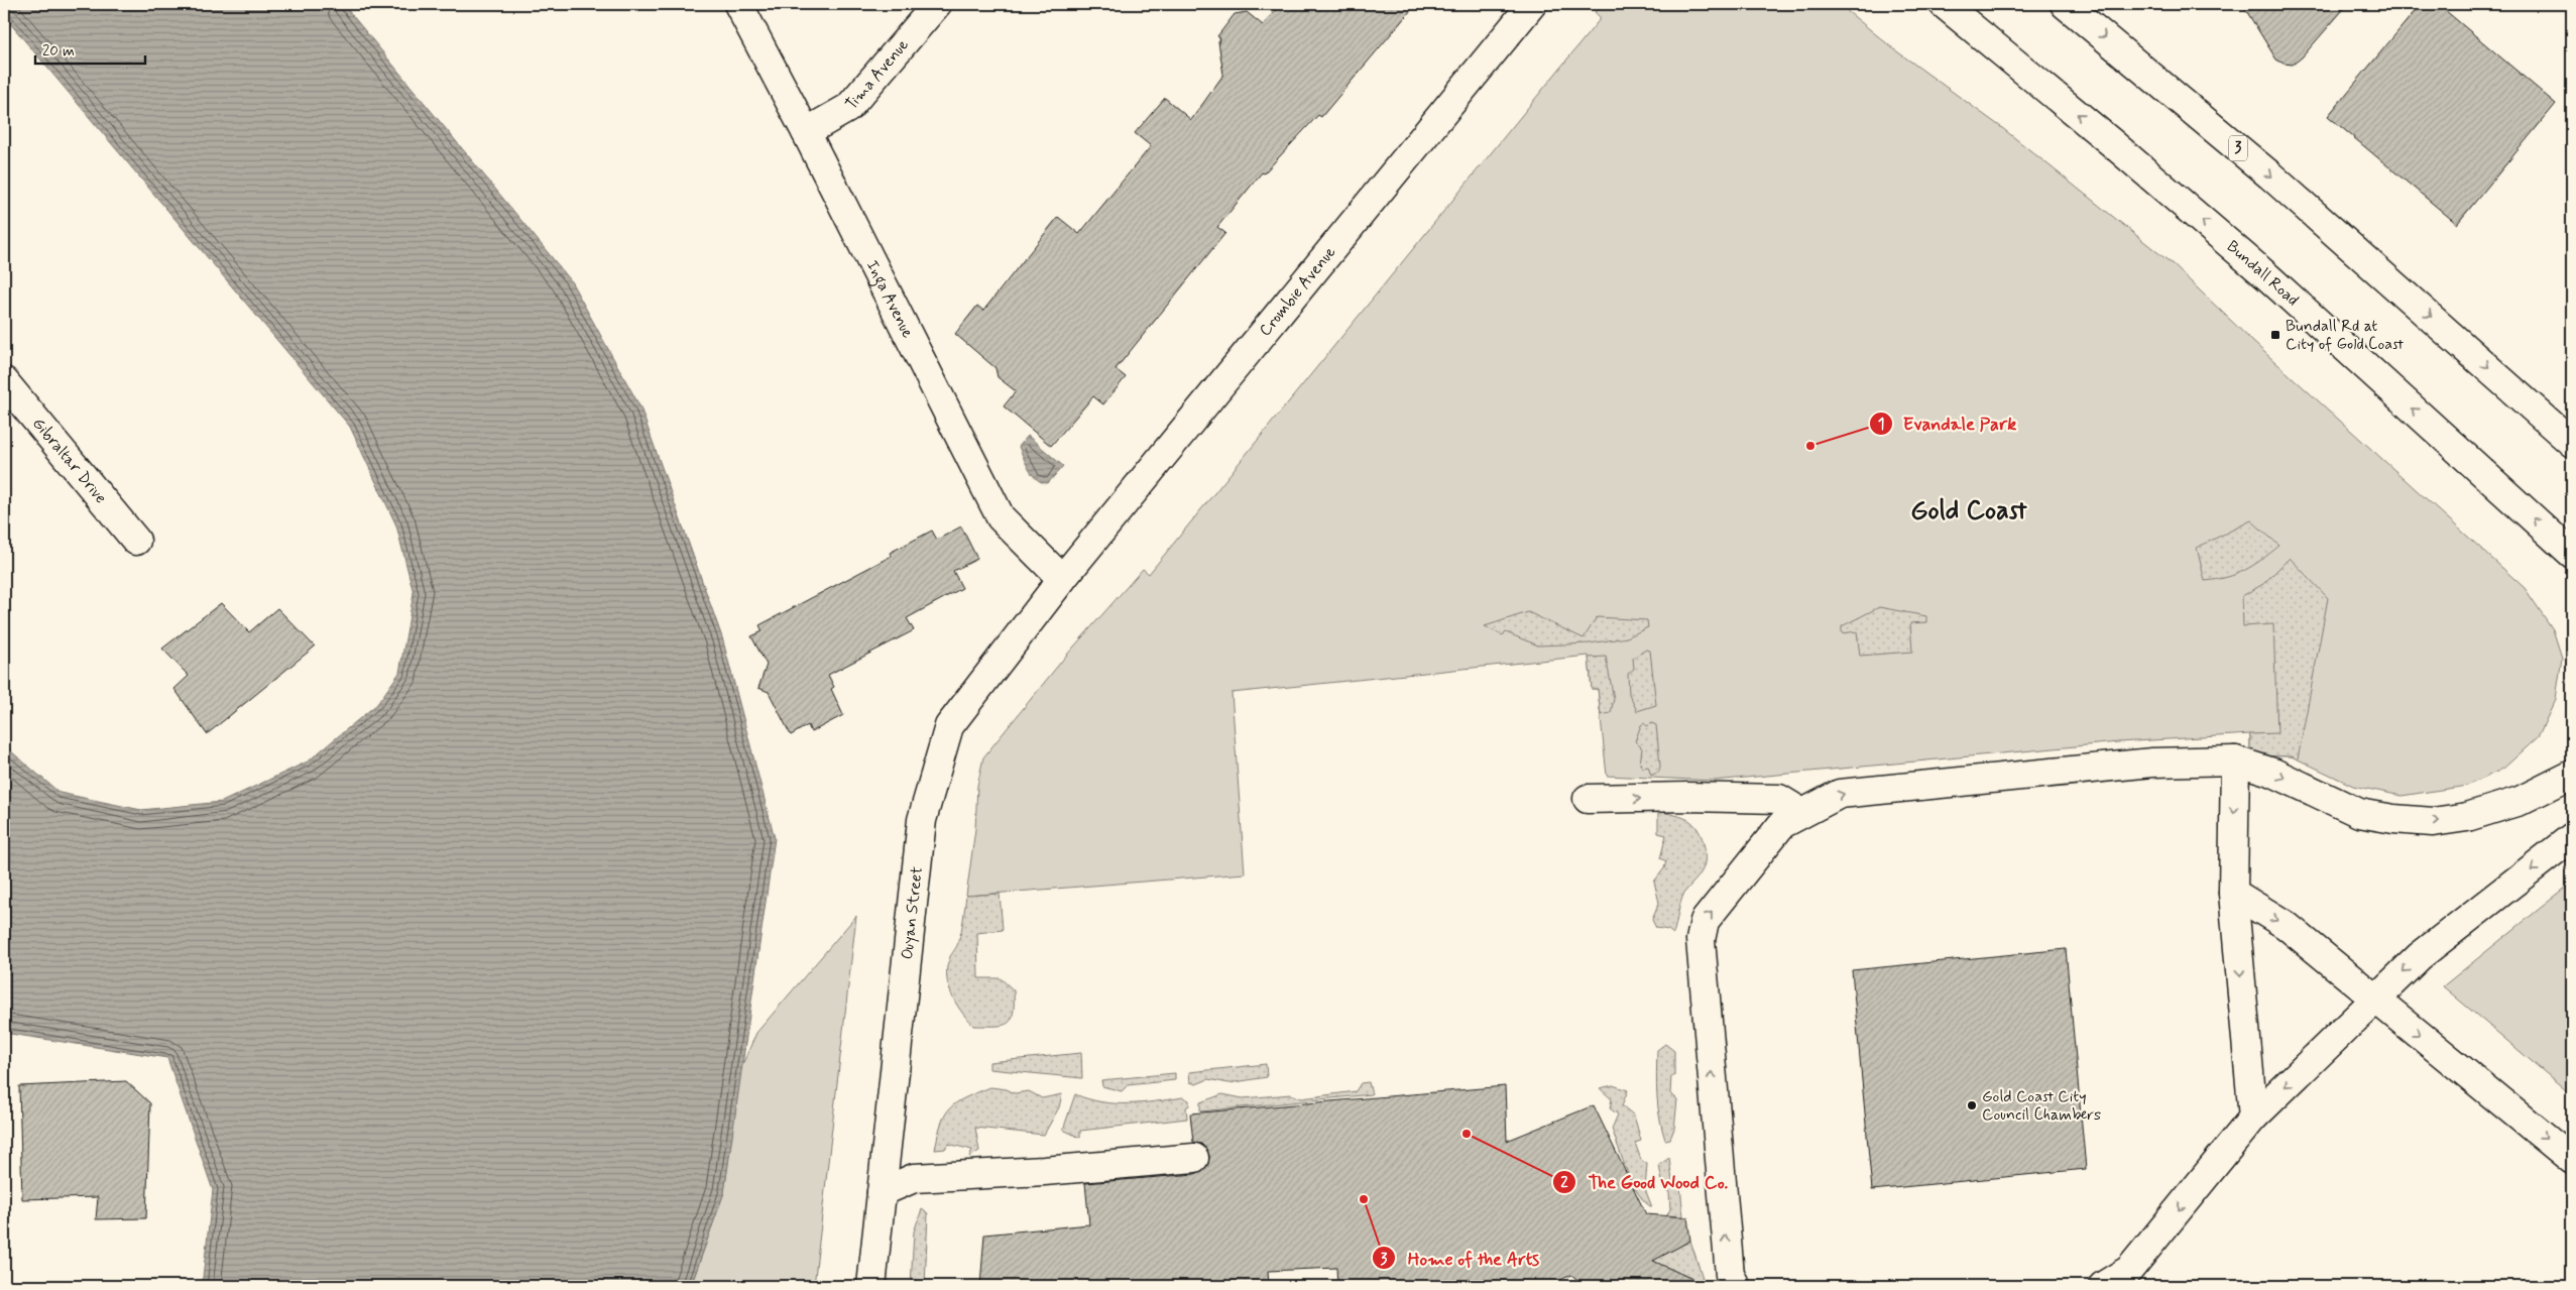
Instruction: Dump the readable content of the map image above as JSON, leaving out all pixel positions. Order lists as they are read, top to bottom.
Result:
{
  "streets": {
    "street": [
      "Tima Avenue",
      "3",
      "Bundall Road",
      "Crombie Avenue",
      "Inga Avenue",
      "Gibraltar Drive",
      "Ouyan Street"
    ]
  },
  "crossings": [
    ["Tima Avenue", "Inga Avenue"],
    ["Crombie Avenue", "Inga Avenue"],
    ["Crombie Avenue", "Ouyan Street"],
    ["Inga Avenue", "Ouyan Street"]
  ],
  "districts": ["Gold Coast"],
  "places": {
    "transit": ["Bundall Rd at City of Gold Coast"],
    "other": [
      "Evandale Park",
      "Gold Coast City Council Chambers",
      "The Good Wood Co.",
      "Home of the Arts"
    ]
  },
  "scale_bar": "20 m"
}
